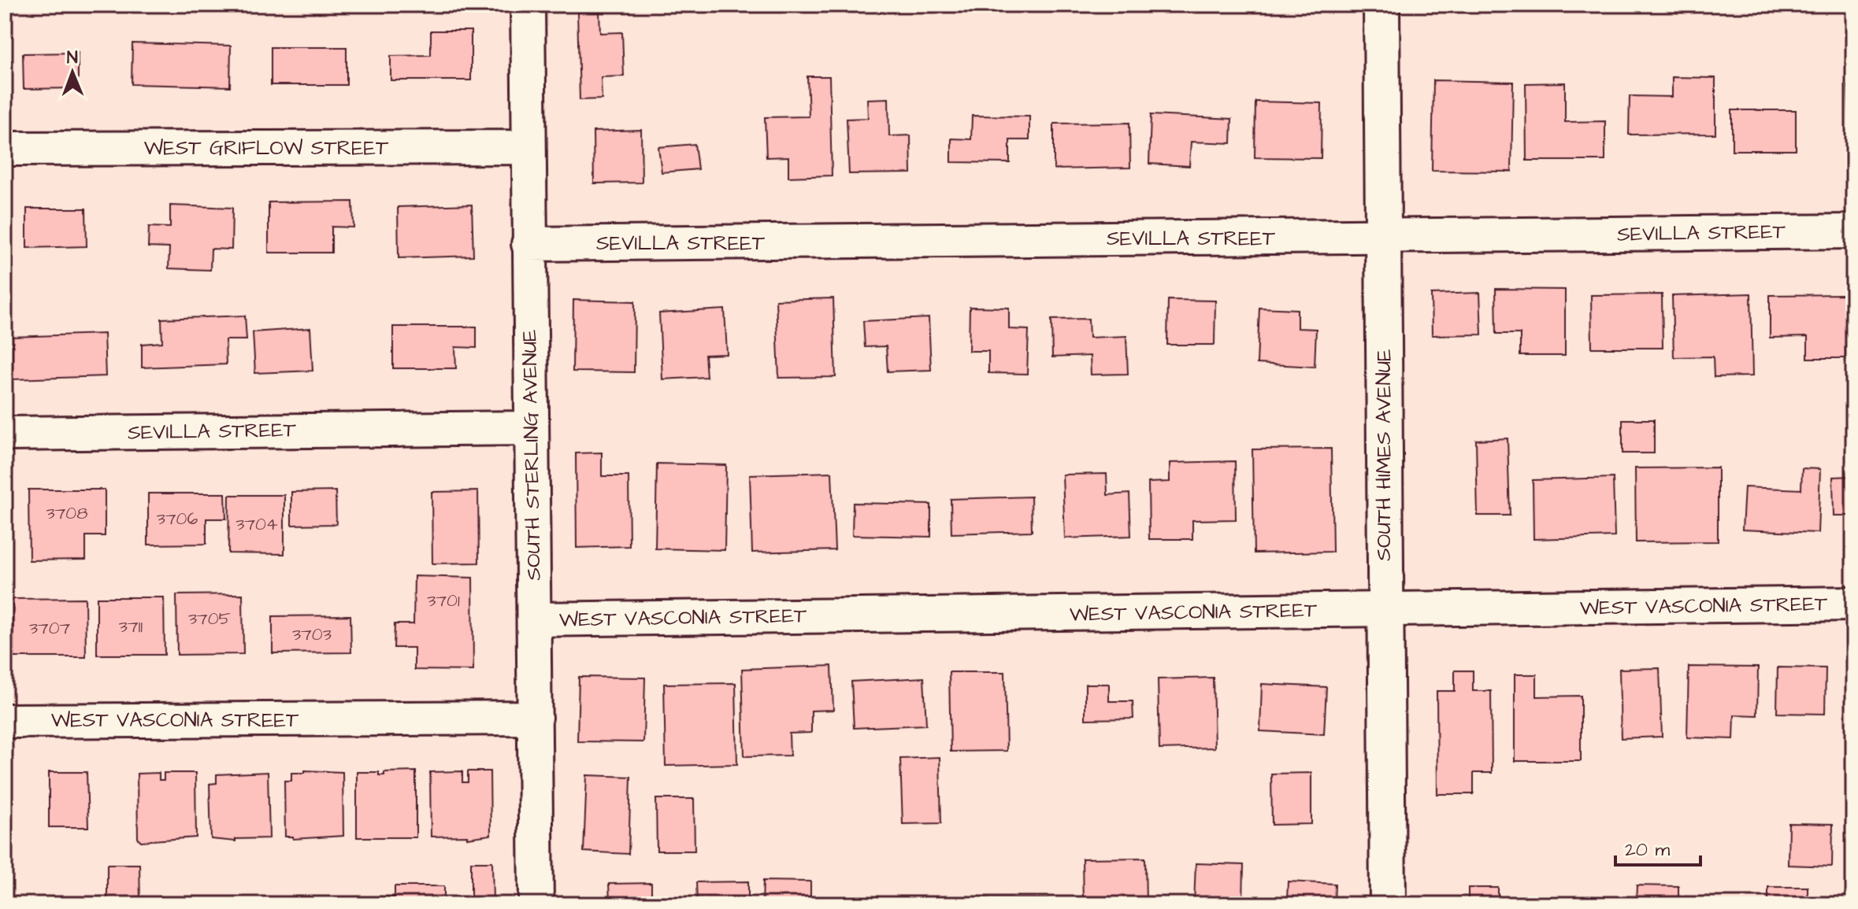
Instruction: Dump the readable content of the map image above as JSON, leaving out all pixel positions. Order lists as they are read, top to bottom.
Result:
{
  "streets": {
    "street": [
      "WEST GRIFLOW STREET",
      "SEVILLA STREET",
      "SOUTH STERLING AVENUE",
      "SOUTH HIMES AVENUE",
      "WEST VASCONIA STREET"
    ]
  },
  "crossings": [
    ["WEST GRIFLOW STREET", "SOUTH STERLING AVENUE"],
    ["SEVILLA STREET", "SOUTH STERLING AVENUE"],
    ["SEVILLA STREET", "SOUTH HIMES AVENUE"],
    ["SOUTH STERLING AVENUE", "WEST VASCONIA STREET"],
    ["SOUTH HIMES AVENUE", "WEST VASCONIA STREET"]
  ],
  "house_numbers": [
    "3708",
    "3706",
    "3704",
    "3701",
    "3705",
    "3711",
    "3707",
    "3703"
  ],
  "scale_bar": "20 m",
  "north": "top"
}
